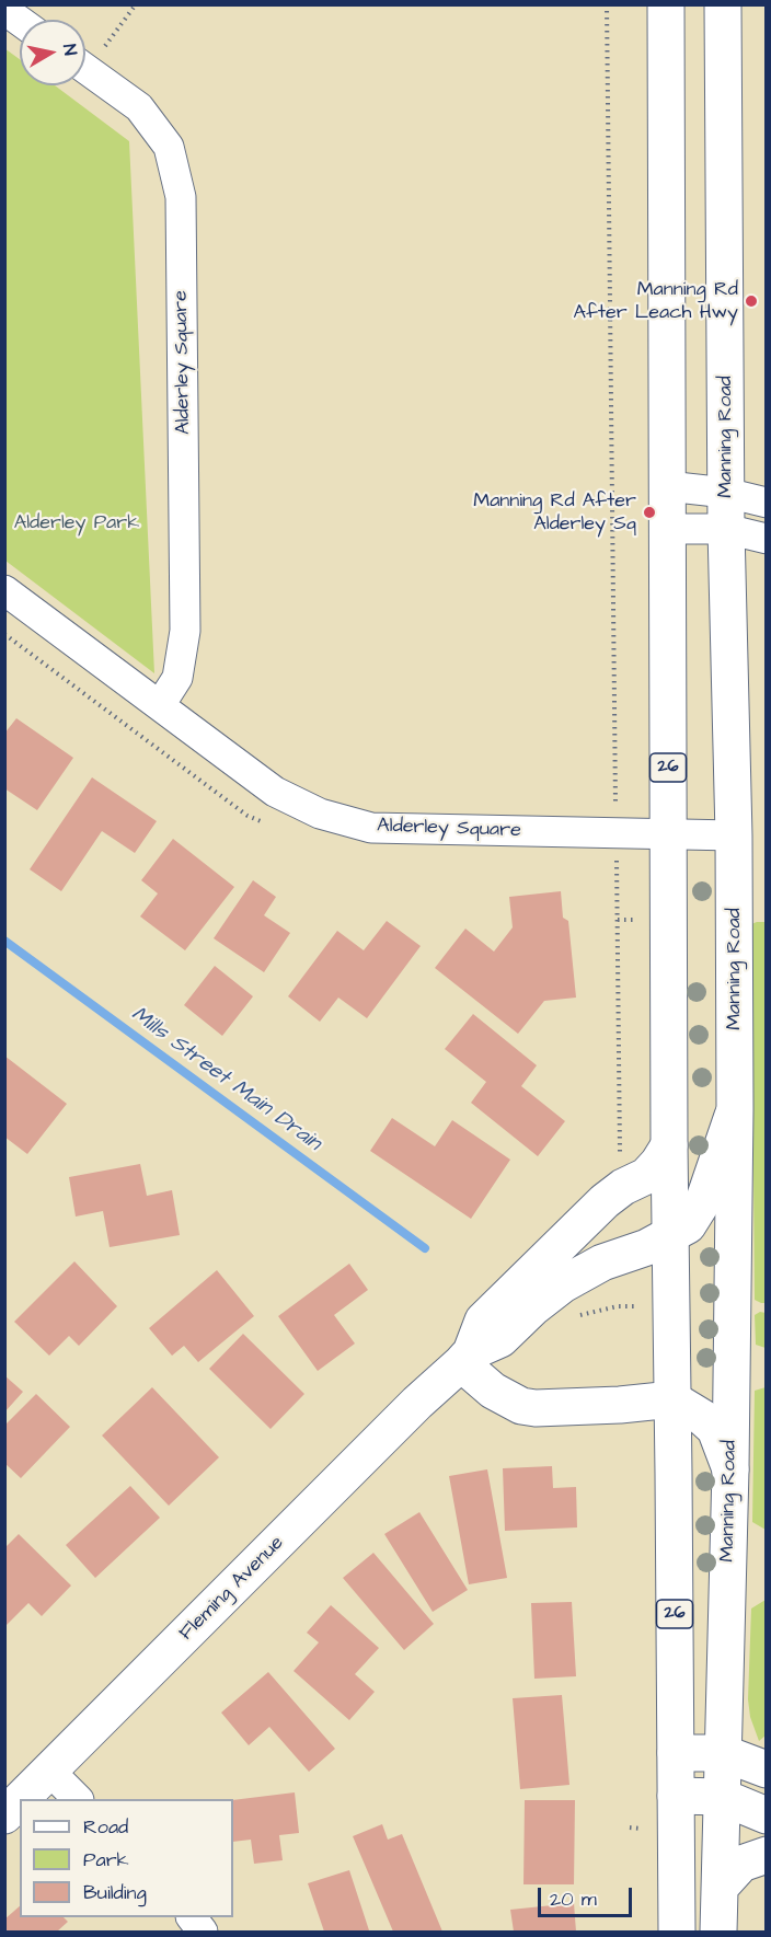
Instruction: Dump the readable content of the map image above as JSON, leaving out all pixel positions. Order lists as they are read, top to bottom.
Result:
{
  "streets": {
    "main road": ["Manning Road", "26", "Fleming Avenue"],
    "street": ["Alderley Square"]
  },
  "crossings": [
    ["Alderley Square", "Manning Road"],
    ["Alderley Square", "26"],
    ["Manning Road", "Fleming Avenue"],
    ["26", "Fleming Avenue"]
  ],
  "water": ["Mills Street Main Drain"],
  "parks": ["Alderley Park"],
  "places": ["Manning Rd After Leach Hwy", "Manning Rd After Alderley Sq"],
  "legend": ["Road", "Park", "Building"],
  "scale_bar": "20 m",
  "north": "right"
}
